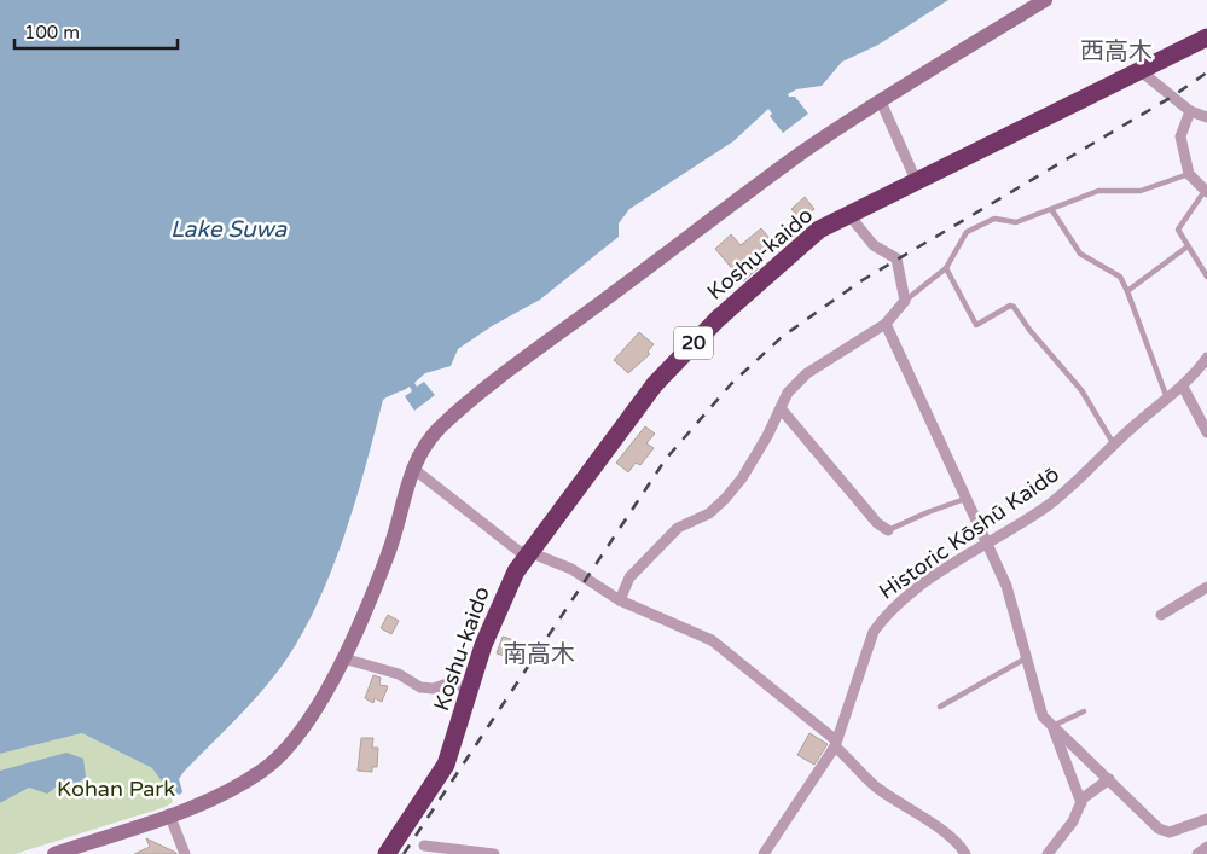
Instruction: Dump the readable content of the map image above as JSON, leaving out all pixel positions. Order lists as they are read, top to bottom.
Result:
{
  "streets": {
    "highway": ["Koshu-kaido", "20"],
    "street": ["Historic Kōshū Kaidō"]
  },
  "districts": ["西高木", "南高木"],
  "water": ["Lake Suwa"],
  "parks": ["Kohan Park"],
  "scale_bar": "100 m"
}
